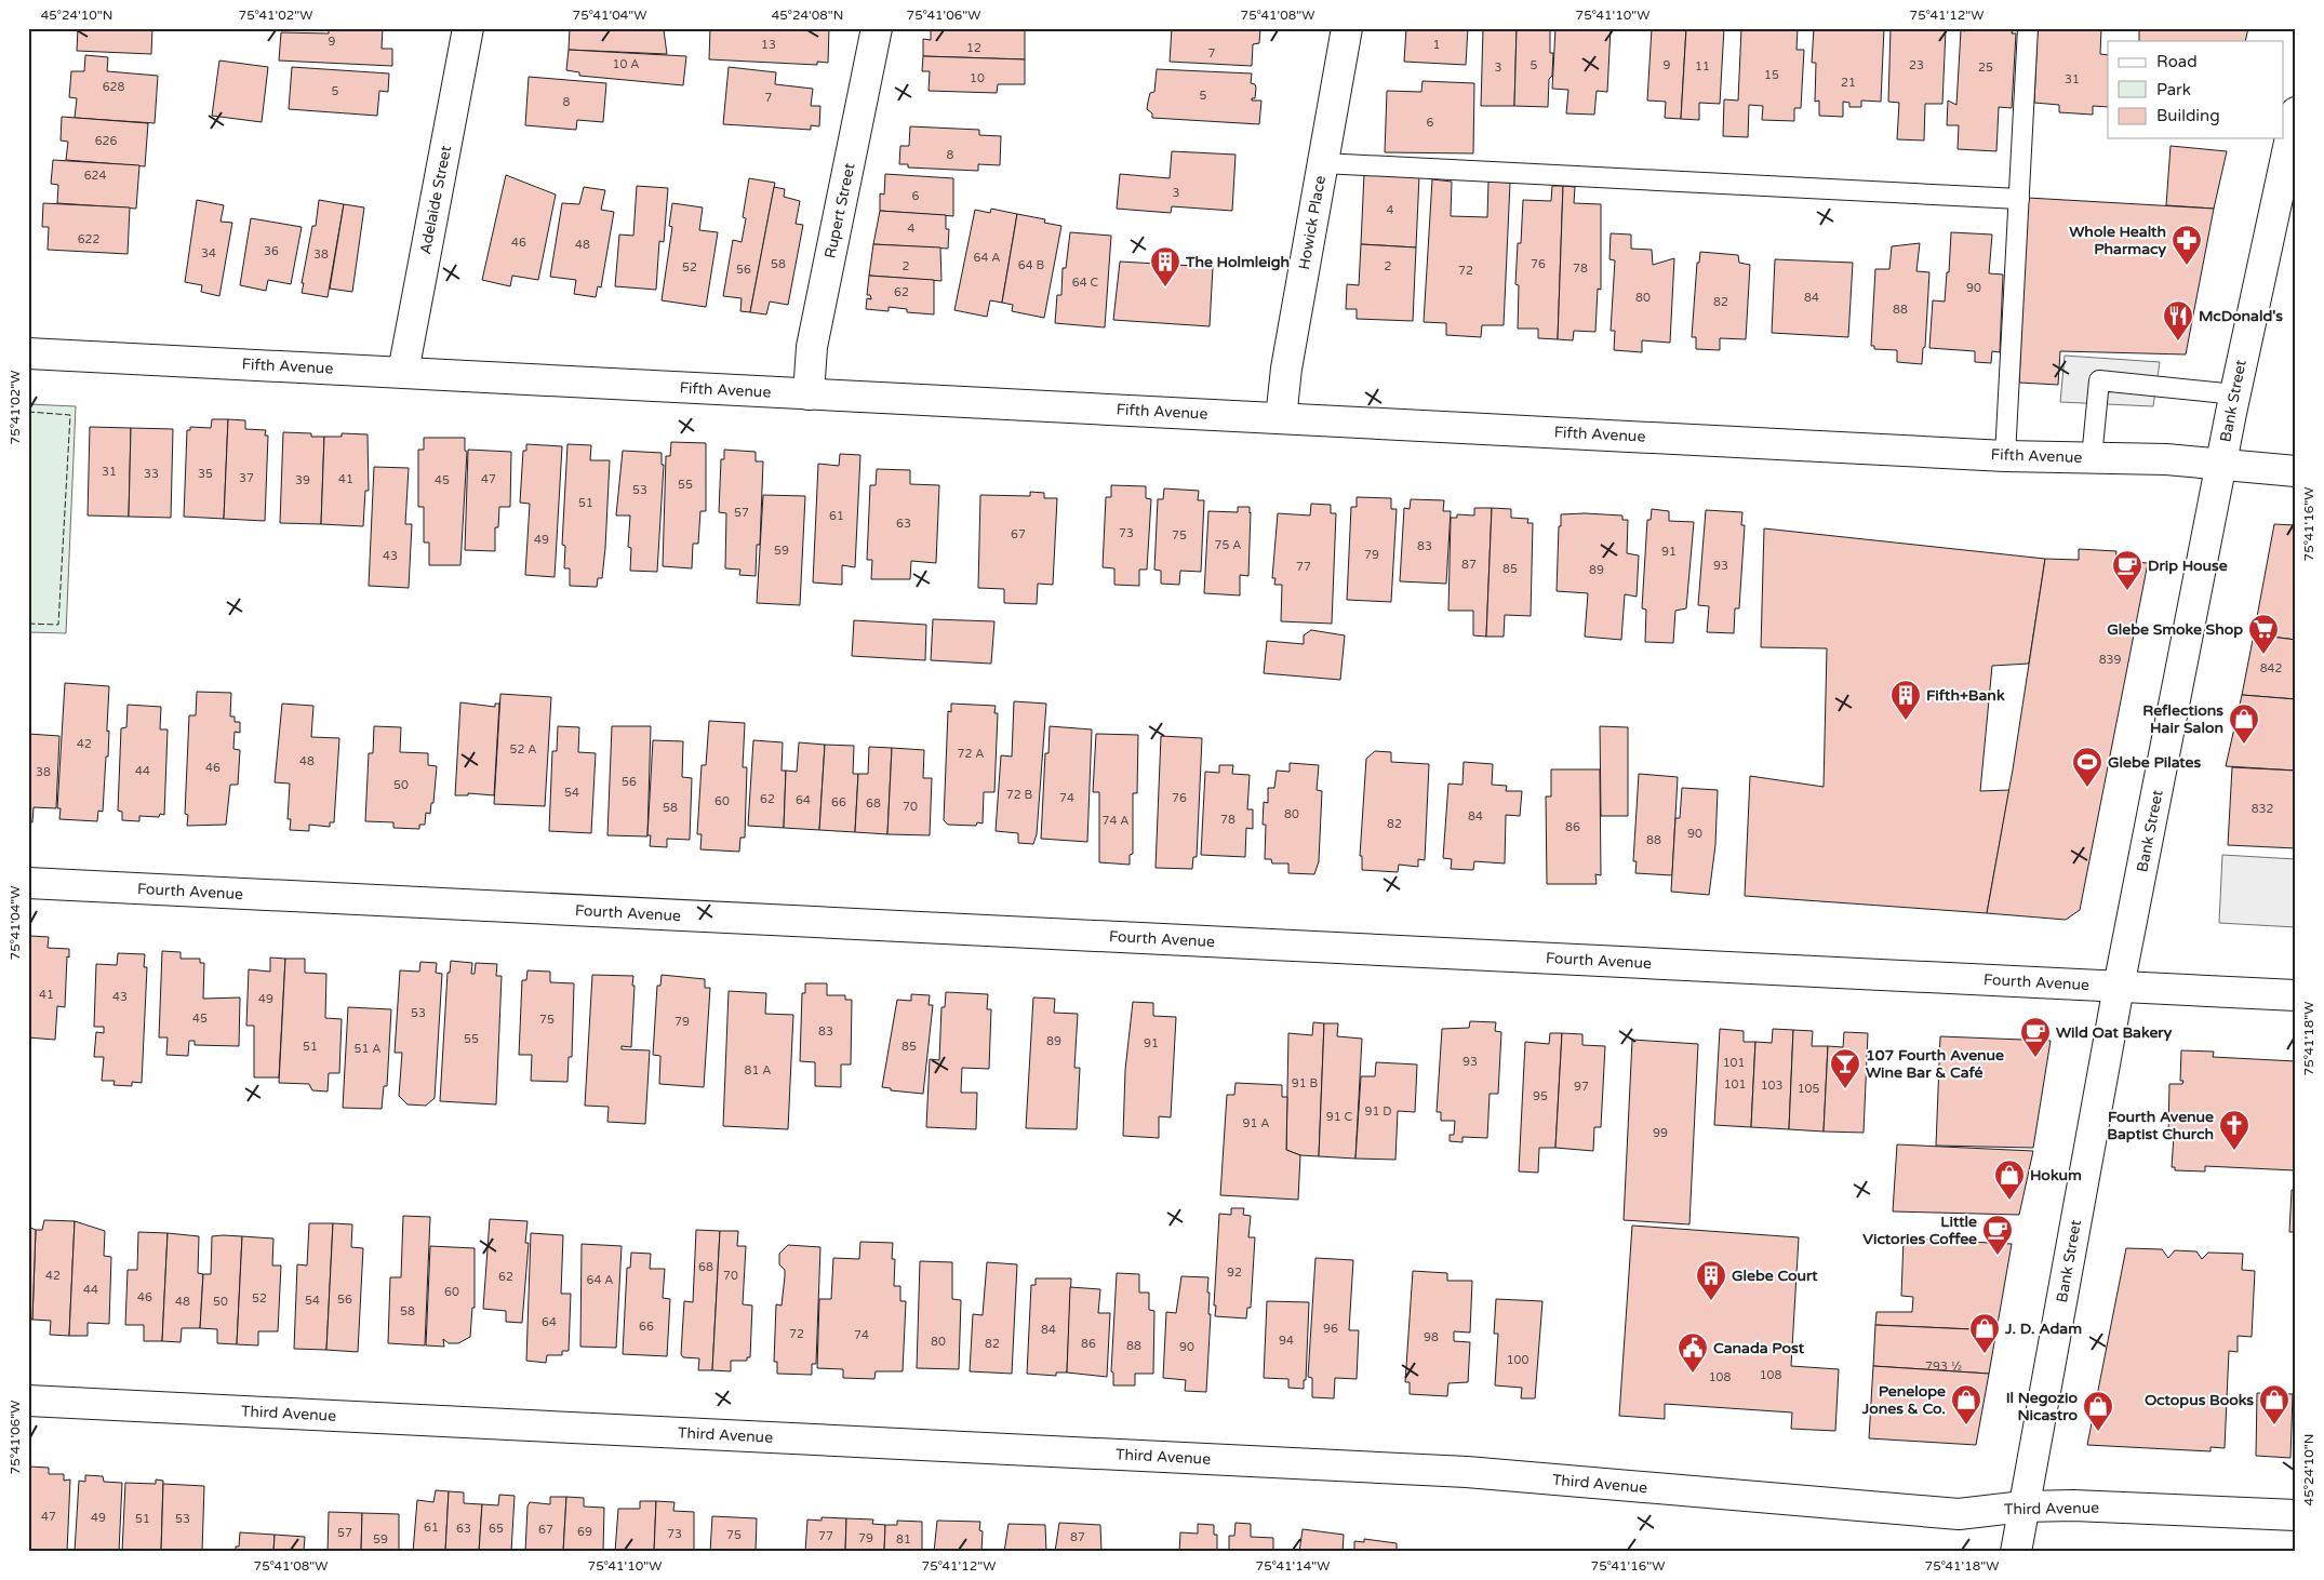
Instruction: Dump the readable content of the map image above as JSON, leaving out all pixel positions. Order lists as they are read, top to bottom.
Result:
{
  "streets": {
    "street": [
      "Adelaide Street",
      "Rupert Street",
      "Howick Place",
      "Fifth Avenue",
      "Bank Street",
      "Fourth Avenue",
      "Third Avenue"
    ]
  },
  "crossings": [
    ["Adelaide Street", "Fifth Avenue"],
    ["Rupert Street", "Fifth Avenue"],
    ["Howick Place", "Fifth Avenue"],
    ["Fifth Avenue", "Bank Street"],
    ["Bank Street", "Fourth Avenue"],
    ["Bank Street", "Third Avenue"]
  ],
  "places": {
    "pharmacy": ["Whole Health Pharmacy"],
    "building": ["The Holmleigh", "Fifth+Bank", "Glebe Court"],
    "restaurant": ["McDonald's"],
    "cafe": ["Drip House", "Wild Oat Bakery", "Little Victories Coffee"],
    "supermarket": ["Glebe Smoke Shop"],
    "shop": [
      "Reflections Hair Salon",
      "Hokum",
      "J. D. Adam",
      "Penelope Jones & Co.",
      "Octopus Books",
      "Il Negozio Nicastro"
    ],
    "sports": ["Glebe Pilates"],
    "bar": ["107 Fourth Avenue Wine Bar & Café"],
    "church": ["Fourth Avenue Baptist Church"],
    "public building": ["Canada Post"]
  },
  "house_numbers": [
    "9",
    "13",
    "1",
    "12",
    "7",
    "10 A",
    "5",
    "9",
    "23",
    "11",
    "3",
    "25",
    "15",
    "10",
    "31",
    "21",
    "628",
    "5",
    "5",
    "7",
    "8",
    "6",
    "626",
    "8",
    "624",
    "3",
    "6",
    "4",
    "4",
    "622",
    "46",
    "48",
    "36",
    "34",
    "38",
    "64 A",
    "58",
    "76",
    "64 B",
    "2",
    "2",
    "52",
    "78",
    "56",
    "72",
    "64 C",
    "90",
    "62",
    "80",
    "84",
    "82",
    "88",
    "31",
    "33",
    "35",
    "37",
    "41",
    "47",
    "39",
    "45",
    "55",
    "53",
    "51",
    "57",
    "61",
    "63",
    "73",
    "67",
    "75",
    "49",
    "75 A",
    "83",
    "59",
    "91",
    "79",
    "43",
    "87",
    "93",
    "77",
    "85",
    "89",
    "839",
    "842",
    "42",
    "52 A",
    "72 A",
    "48",
    "46",
    "44",
    "38",
    "56",
    "50",
    "54",
    "72 B",
    "74",
    "76",
    "62",
    "64",
    "60",
    "66",
    "68",
    "70",
    "58",
    "832",
    "80",
    "84",
    "78",
    "74 A",
    "82",
    "86",
    "90",
    "88",
    "41",
    "43",
    "49",
    "53",
    "45",
    "75",
    "79",
    "83",
    "55",
    "89",
    "91",
    "51",
    "85",
    "51 A",
    "93",
    "101",
    "81 A",
    "91 B",
    "101",
    "103",
    "97",
    "105",
    "95",
    "91 D",
    "91 C",
    "91 A",
    "99",
    "68",
    "92",
    "42",
    "70",
    "62",
    "64 A",
    "44",
    "60",
    "46",
    "52",
    "56",
    "54",
    "48",
    "50",
    "58",
    "64",
    "66",
    "96",
    "84",
    "72",
    "74",
    "98",
    "94",
    "80",
    "82",
    "86",
    "88",
    "90",
    "100",
    "793 ½",
    "108",
    "108",
    "47",
    "49",
    "51",
    "53",
    "61",
    "63",
    "65",
    "67",
    "69",
    "57",
    "73",
    "75",
    "77",
    "87",
    "79",
    "59",
    "81"
  ],
  "legend": ["Road", "Park", "Building"],
  "coordinates": [
    "45°24'10\"N",
    "75°41'02\"W",
    "75°41'04\"W",
    "45°24'08\"N",
    "75°41'06\"W",
    "75°41'08\"W",
    "75°41'10\"W",
    "75°41'12\"W",
    "75°41'16\"W",
    "75°41'18\"W",
    "75°41'14\"W"
  ]
}
